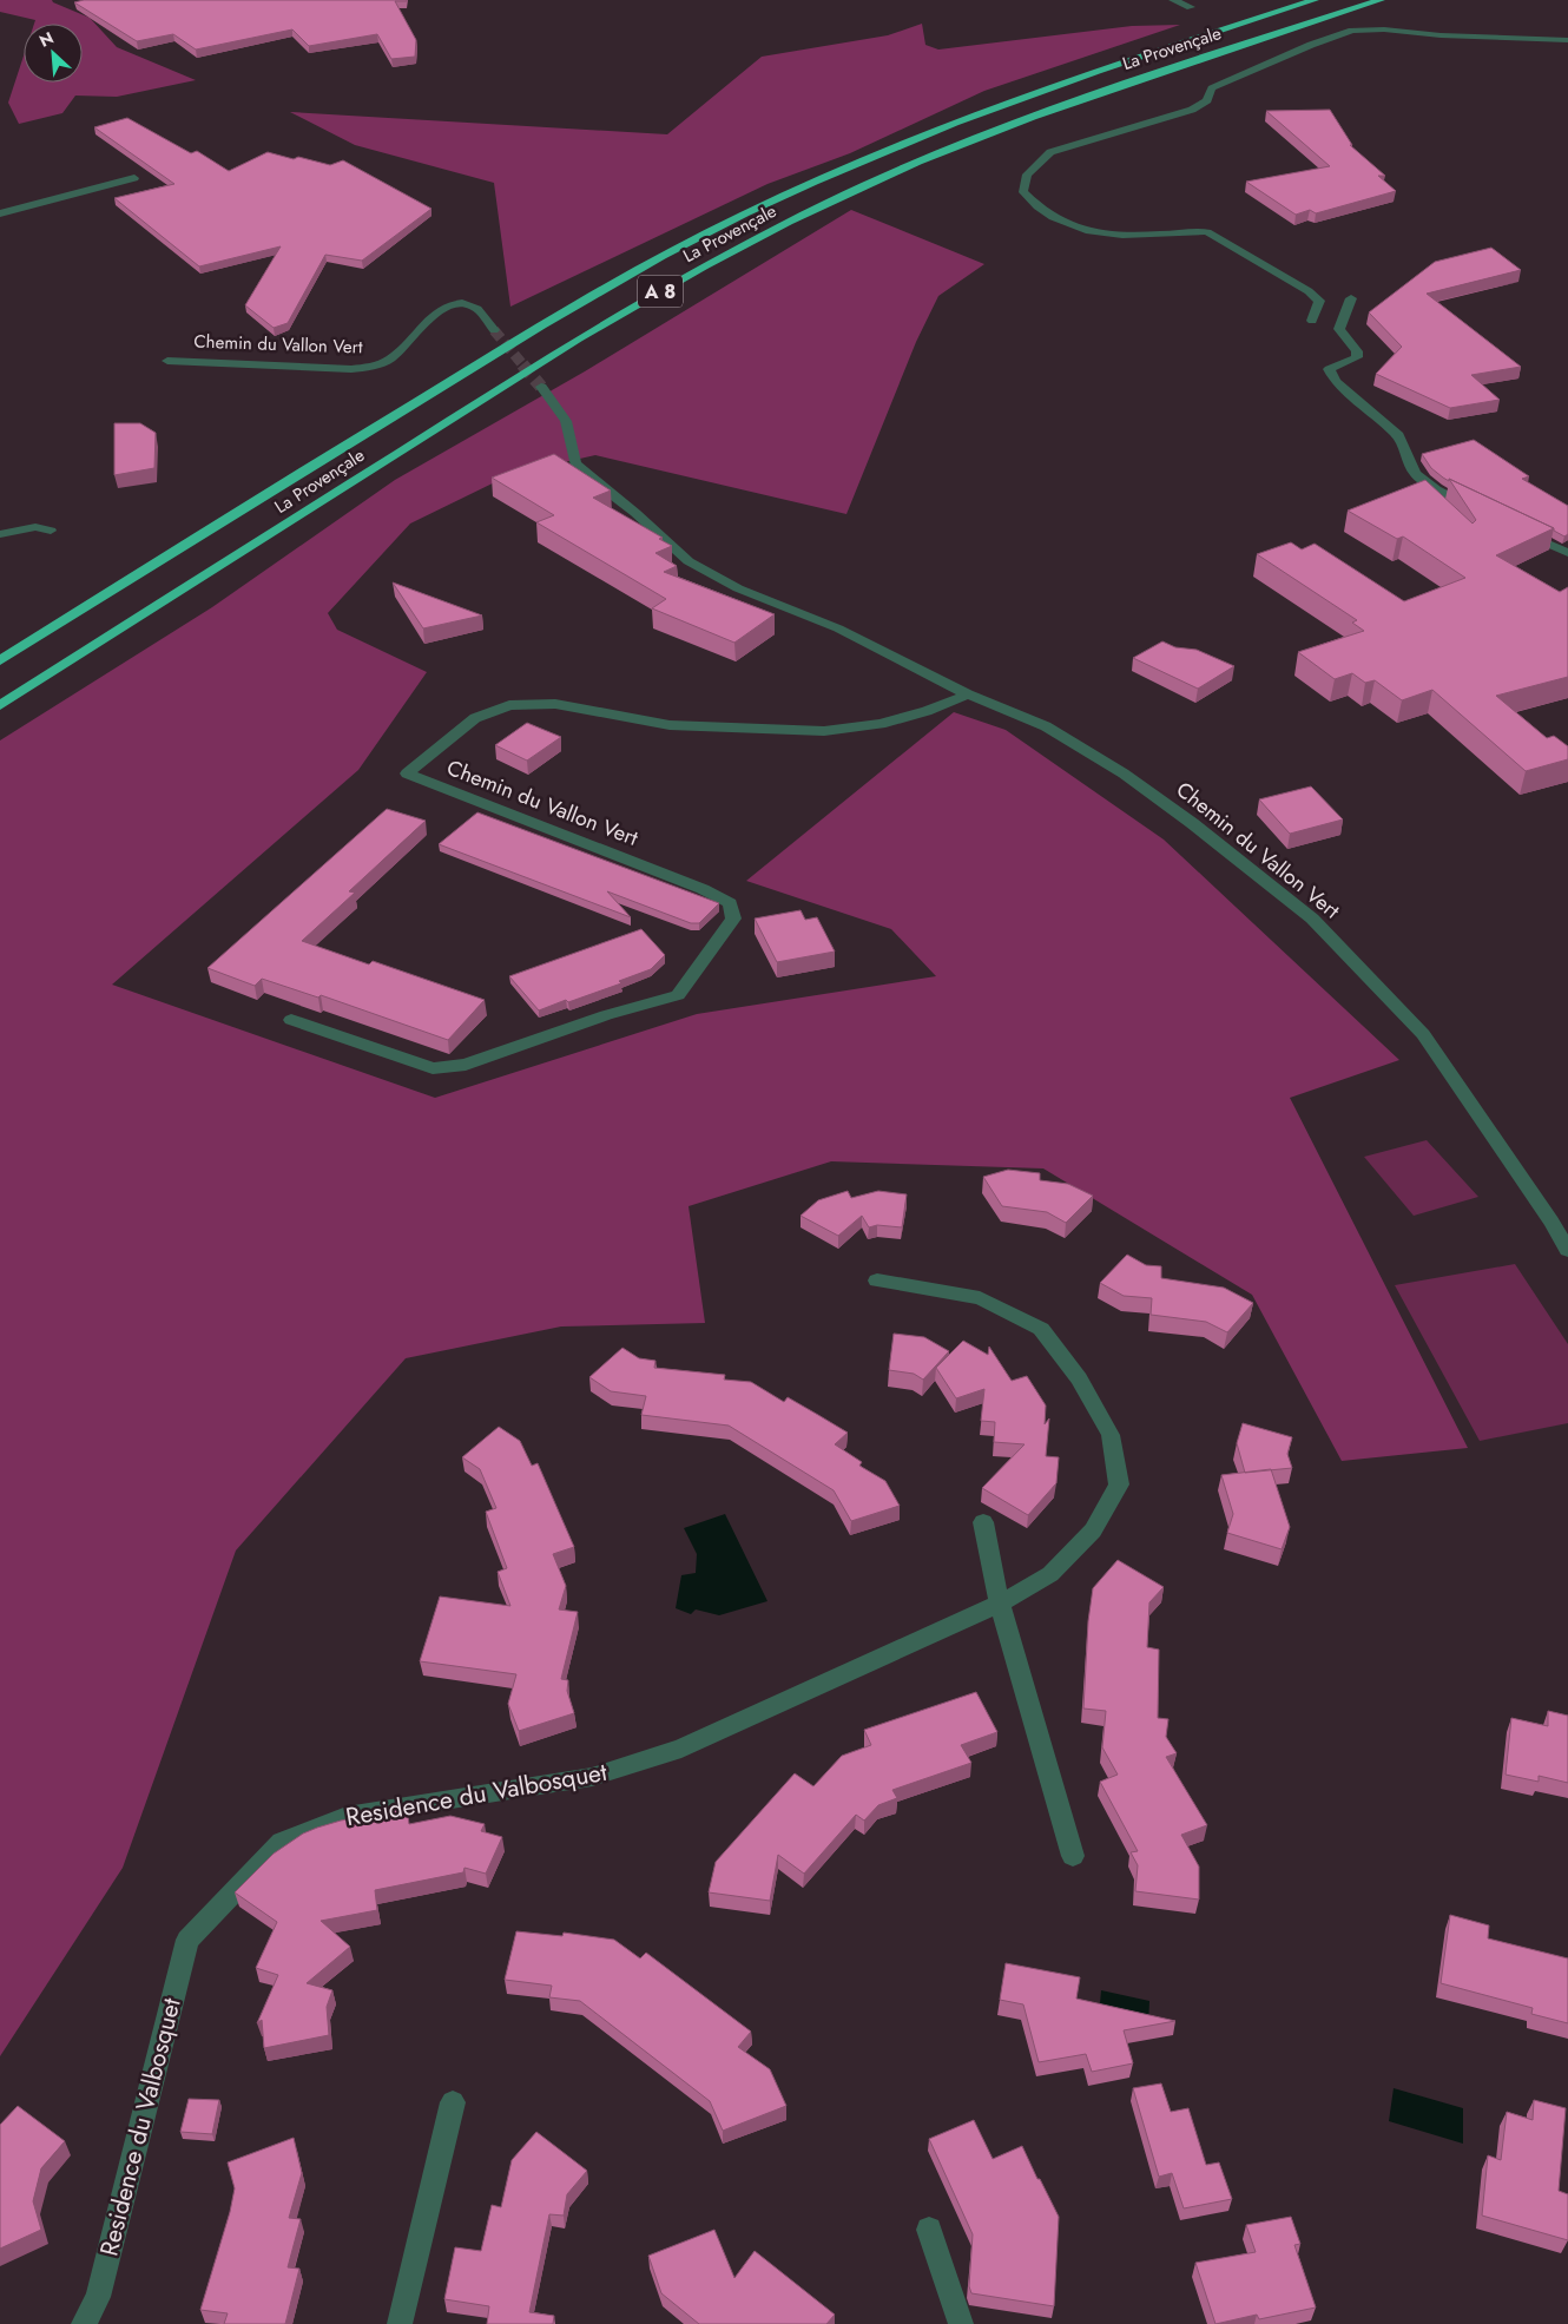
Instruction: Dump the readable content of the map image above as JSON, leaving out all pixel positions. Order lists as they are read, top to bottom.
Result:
{
  "streets": {
    "highway": ["La Provençale", "A 8"],
    "street": ["Chemin du Vallon Vert", "Residence du Valbosquet"]
  },
  "north": "top left"
}
